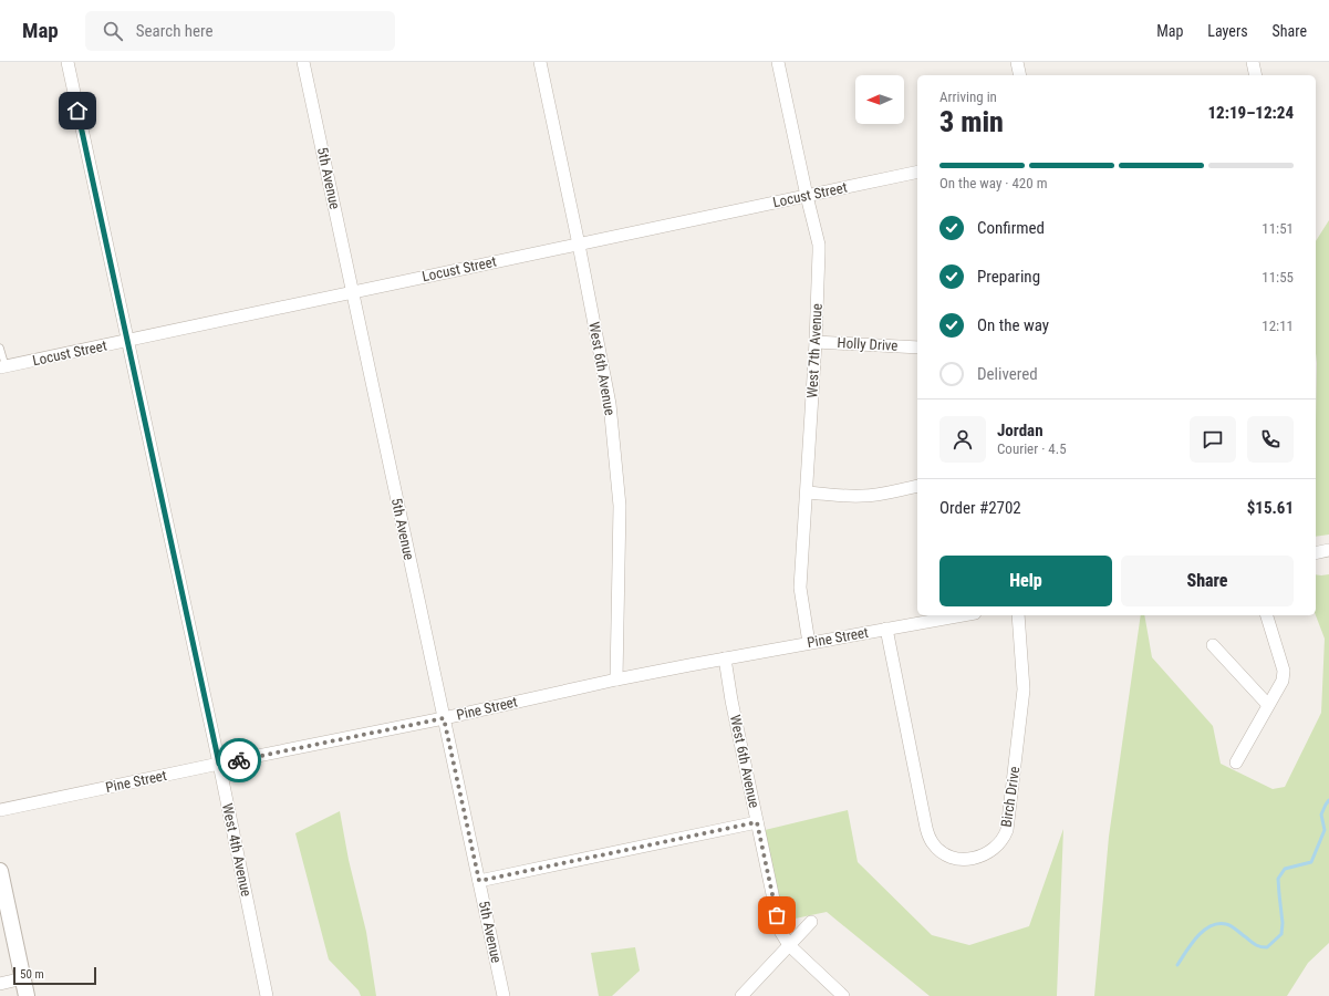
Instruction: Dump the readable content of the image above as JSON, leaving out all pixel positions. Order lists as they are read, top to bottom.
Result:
{
  "streets": {
    "street": [
      "5th Avenue",
      "Locust Street",
      "Holly Drive",
      "West 7th Avenue",
      "West 6th Avenue",
      "Pine Street",
      "Birch Drive",
      "West 4th Avenue"
    ]
  },
  "crossings": [
    ["5th Avenue", "Locust Street"],
    ["5th Avenue", "Pine Street"],
    ["Locust Street", "West 7th Avenue"],
    ["Locust Street", "West 6th Avenue"],
    ["Locust Street", "West 4th Avenue"],
    ["Holly Drive", "West 7th Avenue"],
    ["West 7th Avenue", "Pine Street"],
    ["West 6th Avenue", "Pine Street"],
    ["Pine Street", "Birch Drive"],
    ["Pine Street", "West 4th Avenue"]
  ],
  "scale_bar": "50 m",
  "north": "left",
  "page": {
    "header": "Map",
    "search": "Search here",
    "nav": ["Map", "Layers", "Share"],
    "heading": ["3 min", "Arriving in", "12:19–12:24"],
    "panel": [
      "Jordan",
      "Courier · 4.5",
      "Order #2702",
      "$15.61"
    ],
    "bar": "On the way · 420 m",
    "list": [
      ["Confirmed", "11:51"],
      ["Preparing", "11:55"],
      ["On the way", "12:11"],
      "Delivered"
    ],
    "buttons": ["Help", "Share"],
    "scale": "50 m"
  }
}
